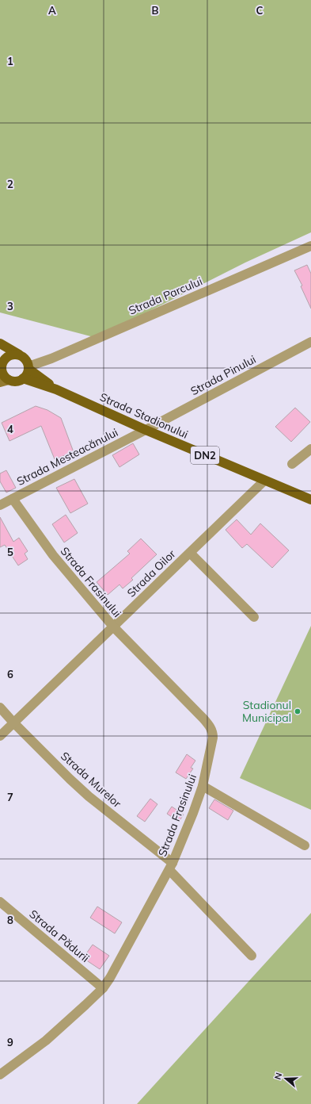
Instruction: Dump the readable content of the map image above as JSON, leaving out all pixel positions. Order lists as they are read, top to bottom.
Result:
{
  "streets": {
    "main road": ["Strada Stadionului", "DN2"],
    "street": [
      "Strada Parcului",
      "Strada Pinului",
      "Strada Mesteacănului",
      "Strada Oilor",
      "Strada Frasinului",
      "Strada Murelor",
      "Strada Pădurii"
    ]
  },
  "crossings": [
    ["Strada Parcului", "Strada Stadionului"],
    ["Strada Parcului", "DN2"],
    ["Strada Pinului", "Strada Stadionului"],
    ["Strada Pinului", "Strada Mesteacănului"],
    ["Strada Stadionului", "DN2"],
    ["Strada Stadionului", "Strada Mesteacănului"],
    ["Strada Stadionului", "Strada Oilor"],
    ["Strada Mesteacănului", "Strada Frasinului"],
    ["Strada Oilor", "Strada Frasinului"],
    ["Strada Oilor", "Strada Murelor"],
    ["Strada Frasinului", "Strada Murelor"],
    ["Strada Frasinului", "Strada Pădurii"]
  ],
  "places": ["Stadionul Municipal"],
  "north": "left",
  "grid": {
    "columns": ["A", "B", "C"],
    "rows": [
      "1",
      "2",
      "3",
      "4",
      "5",
      "6",
      "7",
      "8",
      "9"
    ]
  }
}
